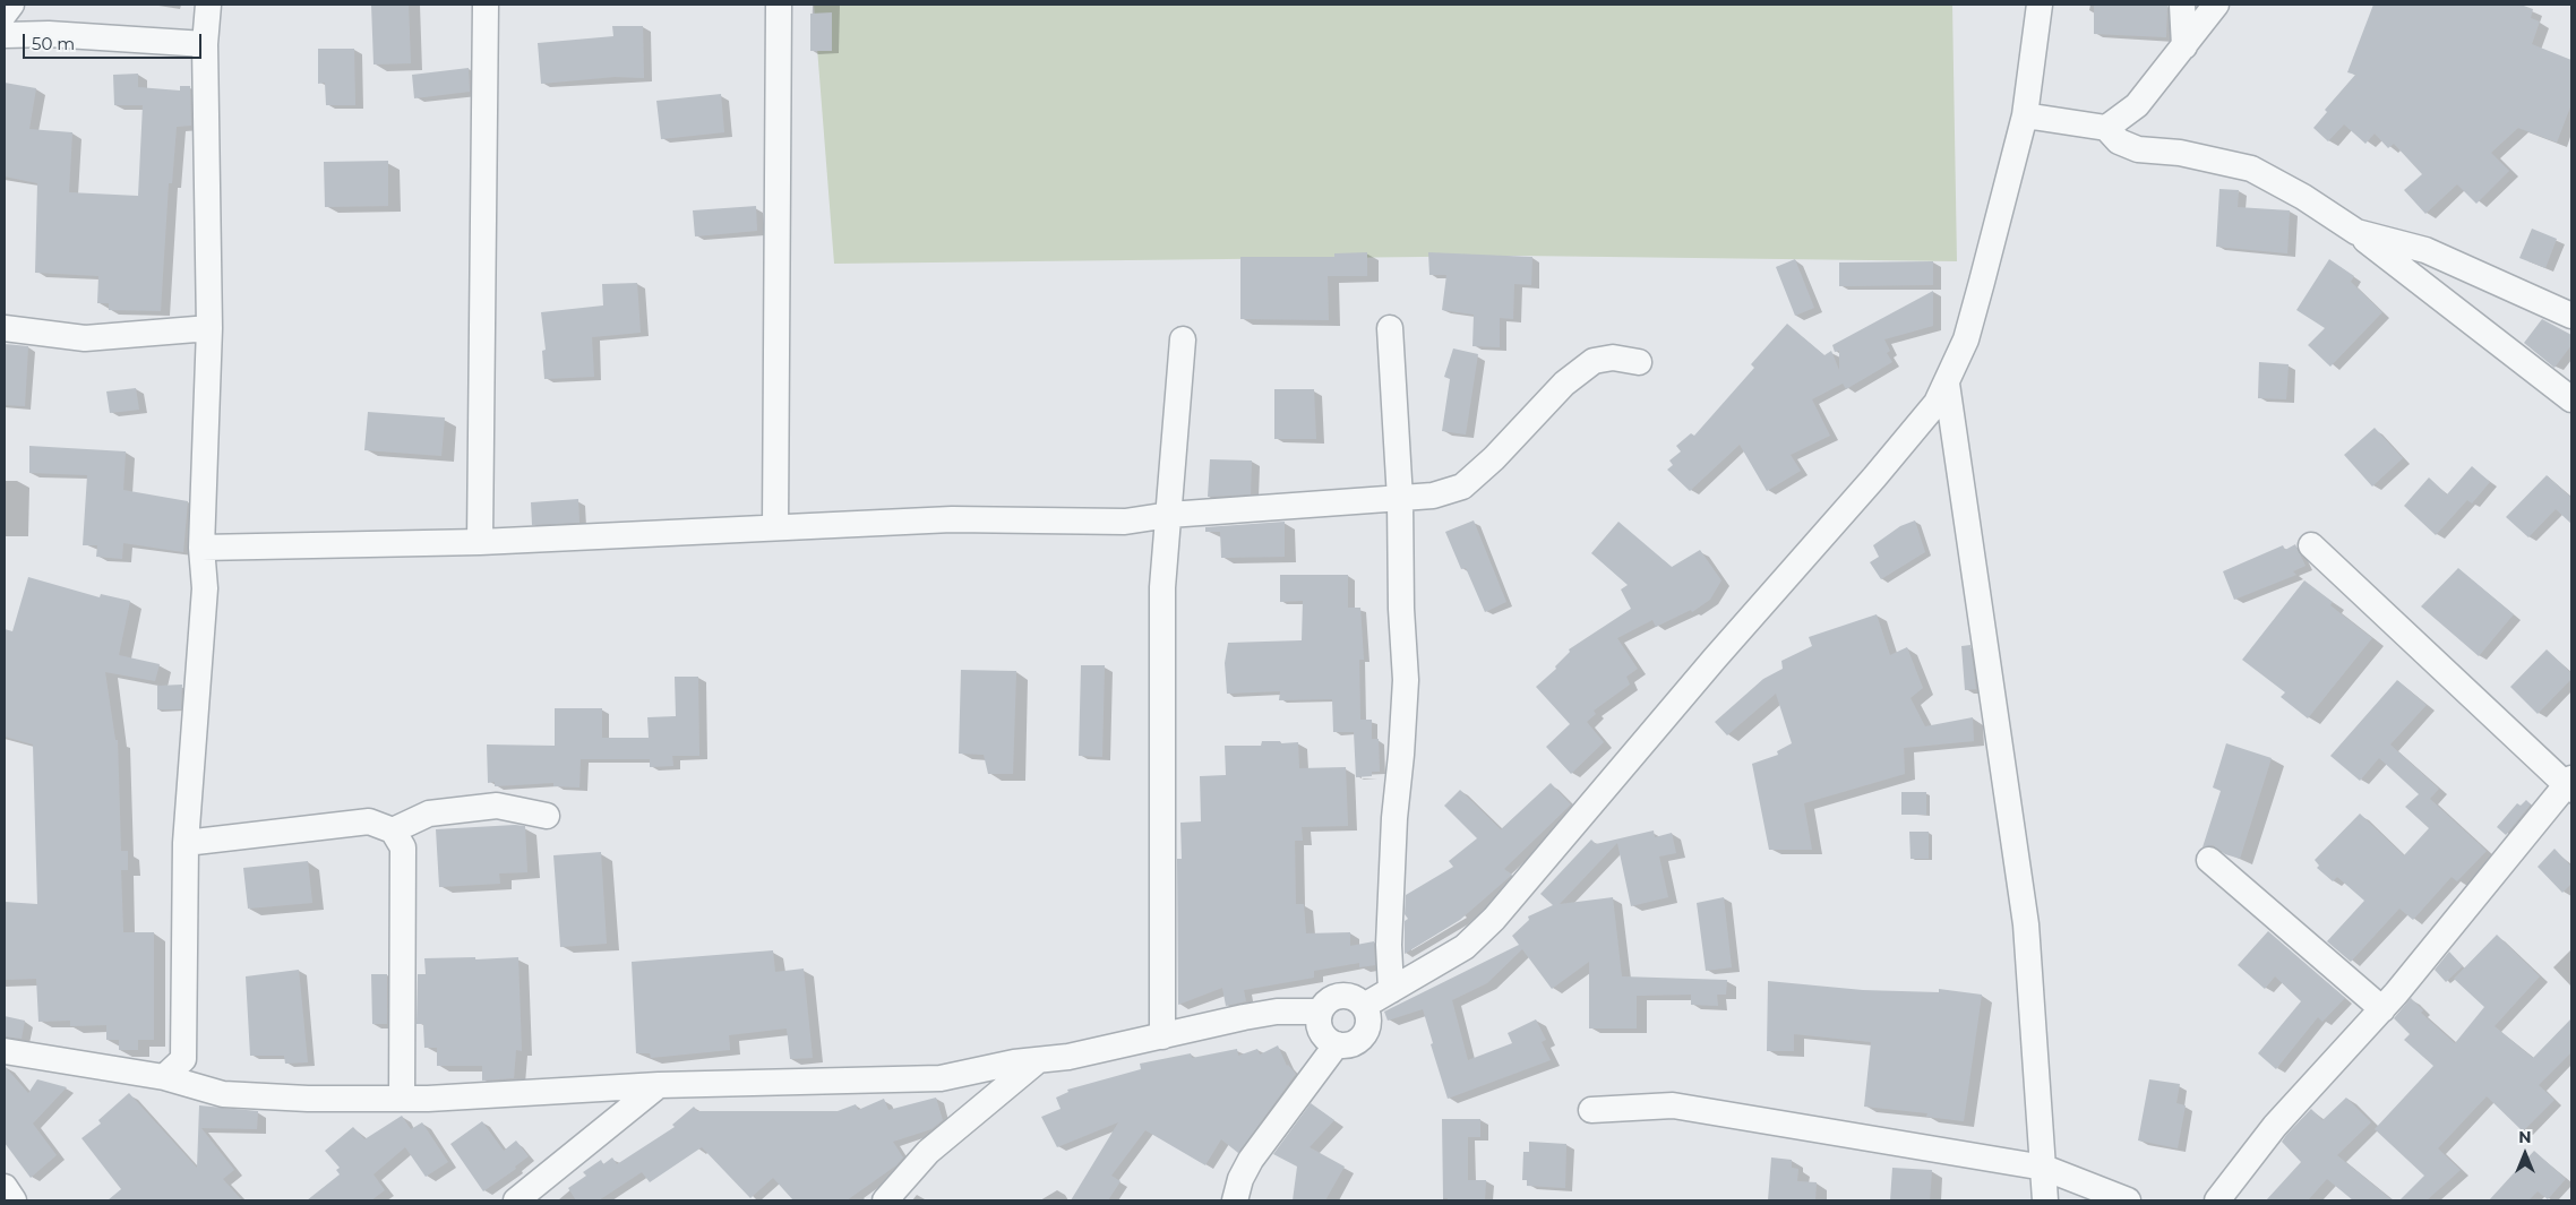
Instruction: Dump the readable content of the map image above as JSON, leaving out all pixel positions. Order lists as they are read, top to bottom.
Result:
{
  "scale_bar": "50 m",
  "north": "top"
}
